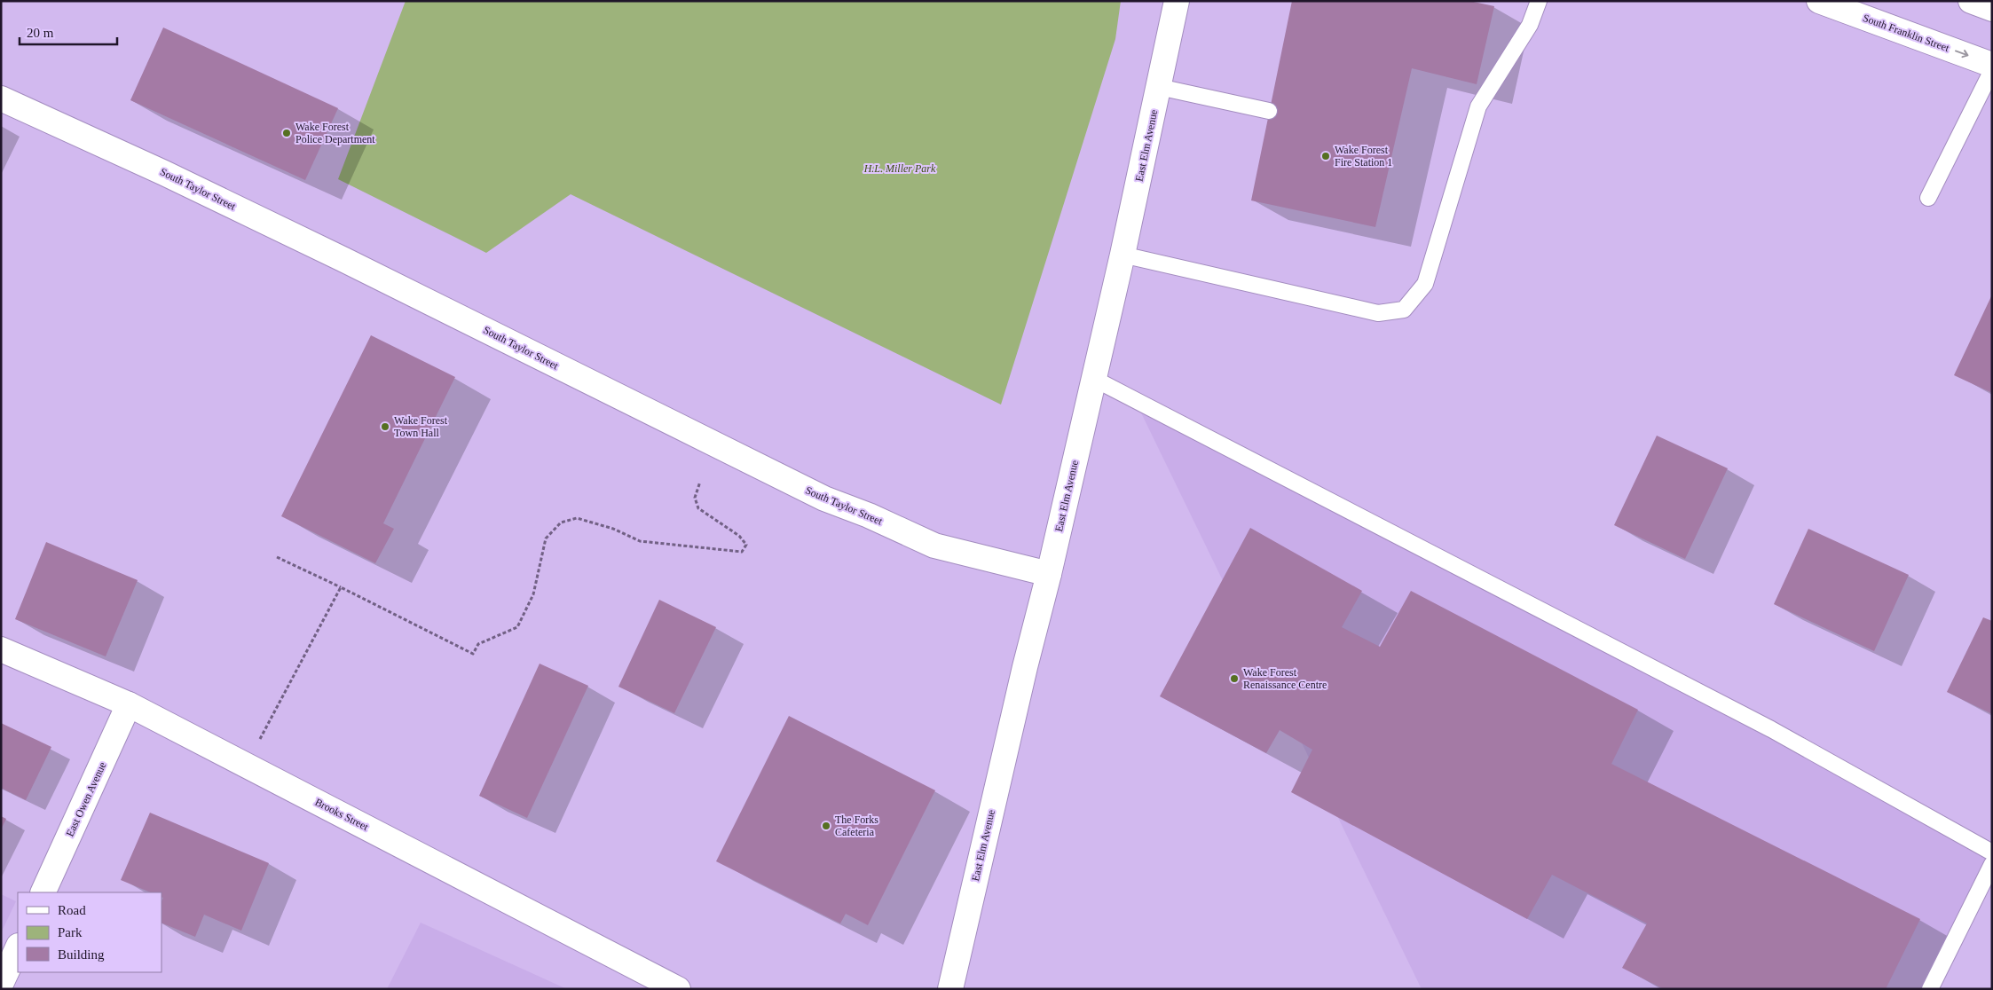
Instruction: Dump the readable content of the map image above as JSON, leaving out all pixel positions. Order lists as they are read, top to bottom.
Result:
{
  "streets": {
    "street": [
      "South Franklin Street",
      "East Elm Avenue",
      "South Taylor Street",
      "East Owen Avenue",
      "Brooks Street"
    ]
  },
  "crossings": [
    ["East Elm Avenue", "South Taylor Street"],
    ["East Owen Avenue", "Brooks Street"]
  ],
  "one_way": ["South Franklin Street"],
  "parks": ["H.L. Miller Park"],
  "places": [
    "Wake Forest Police Department",
    "Wake Forest Fire Station 1",
    "Wake Forest Town Hall",
    "Wake Forest Renaissance Centre",
    "The Forks Cafeteria"
  ],
  "legend": ["Road", "Park", "Building"],
  "scale_bar": "20 m"
}
